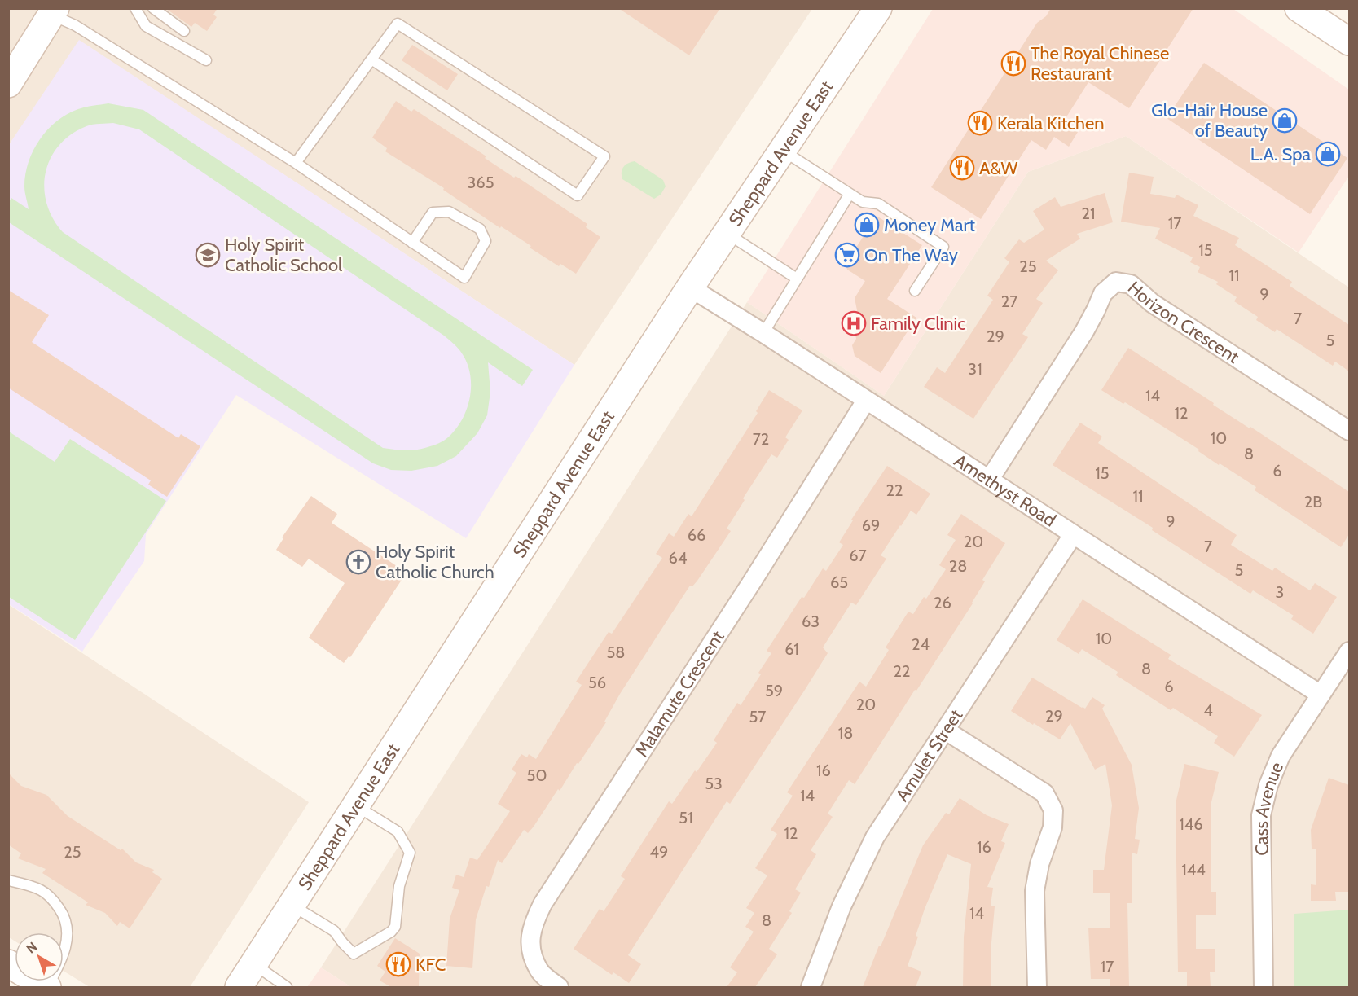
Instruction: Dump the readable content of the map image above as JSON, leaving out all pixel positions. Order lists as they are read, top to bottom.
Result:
{
  "streets": {
    "main road": ["Sheppard Avenue East"],
    "street": [
      "Horizon Crescent",
      "Amethyst Road",
      "Malamute Crescent",
      "Amulet Street",
      "Cass Avenue"
    ]
  },
  "crossings": [
    ["Sheppard Avenue East", "Amethyst Road"],
    ["Horizon Crescent", "Amethyst Road"],
    ["Amethyst Road", "Malamute Crescent"],
    ["Amethyst Road", "Amulet Street"],
    ["Amethyst Road", "Cass Avenue"]
  ],
  "places": {
    "restaurant": [
      "The Royal Chinese Restaurant",
      "Kerala Kitchen",
      "A&W",
      "KFC"
    ],
    "shop": ["Glo-Hair House of Beauty", "L.A. Spa", "Money Mart"],
    "school or university": ["Holy Spirit Catholic School"],
    "supermarket": ["On The Way"],
    "hospital": ["Family Clinic"],
    "church": ["Holy Spirit Catholic Church"]
  },
  "house_numbers": [
    "365",
    "21",
    "17",
    "15",
    "25",
    "11",
    "9",
    "27",
    "7",
    "29",
    "5",
    "31",
    "14",
    "12",
    "10",
    "72",
    "8",
    "6",
    "15",
    "22",
    "11",
    "2B",
    "9",
    "69",
    "66",
    "20",
    "7",
    "67",
    "64",
    "28",
    "5",
    "65",
    "3",
    "26",
    "63",
    "10",
    "24",
    "61",
    "58",
    "8",
    "22",
    "56",
    "6",
    "59",
    "20",
    "4",
    "29",
    "57",
    "18",
    "16",
    "50",
    "53",
    "14",
    "51",
    "146",
    "12",
    "16",
    "25",
    "49",
    "144",
    "14",
    "8",
    "17"
  ],
  "north": "top left"
}
